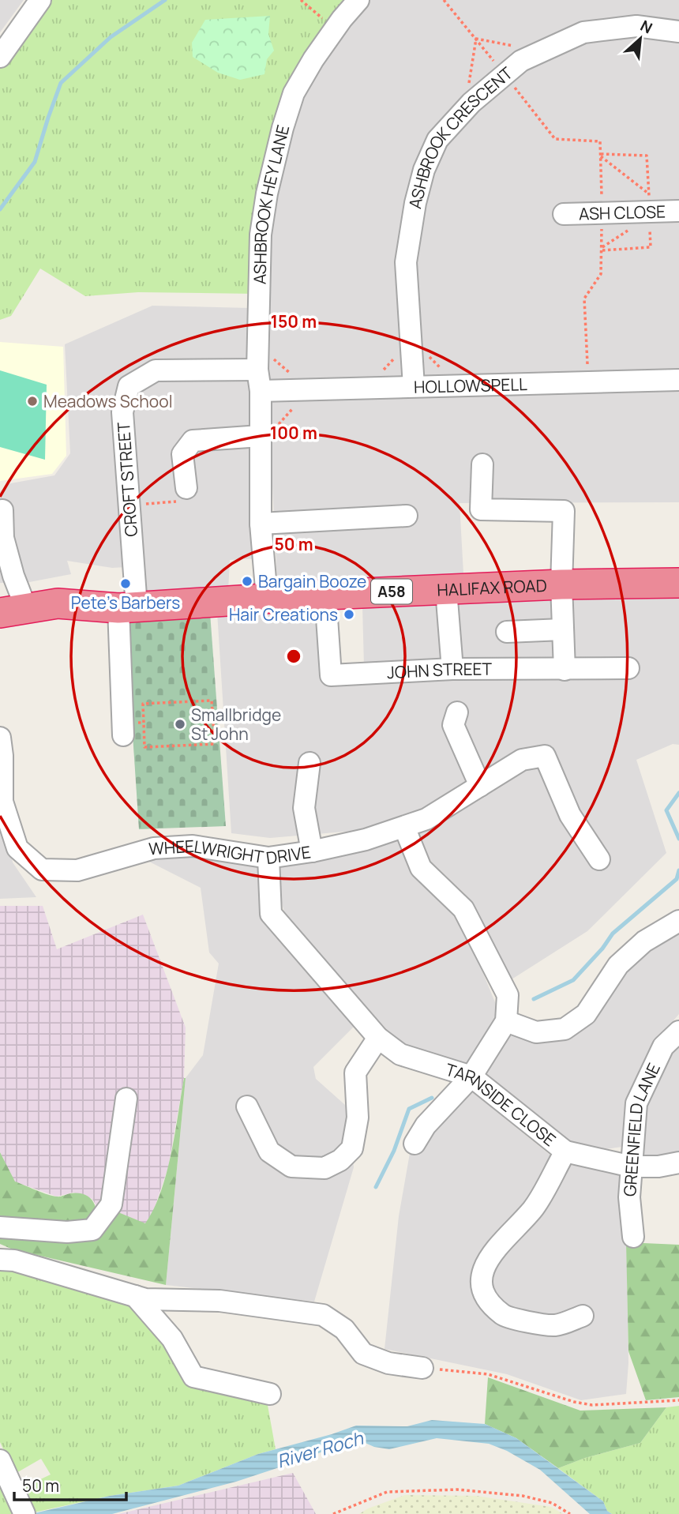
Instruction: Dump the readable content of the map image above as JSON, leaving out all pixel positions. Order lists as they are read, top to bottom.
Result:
{
  "streets": {
    "highway": ["HALIFAX ROAD", "A58"],
    "street": [
      "ASHBROOK CRESCENT",
      "ASHBROOK HEY LANE",
      "ASH CLOSE",
      "HOLLOWSPELL",
      "CROFT STREET",
      "JOHN STREET",
      "WHEELWRIGHT DRIVE",
      "TARNSIDE CLOSE",
      "GREENFIELD LANE"
    ]
  },
  "crossings": [
    ["ASHBROOK CRESCENT", "HOLLOWSPELL"],
    ["ASHBROOK HEY LANE", "HOLLOWSPELL"],
    ["ASHBROOK HEY LANE", "CROFT STREET"],
    ["ASHBROOK HEY LANE", "HALIFAX ROAD"],
    ["CROFT STREET", "HALIFAX ROAD"],
    ["HALIFAX ROAD", "JOHN STREET"],
    ["WHEELWRIGHT DRIVE", "TARNSIDE CLOSE"]
  ],
  "water": ["River Roch"],
  "places": [
    "Meadows School",
    "Bargain Booze",
    "Pete's Barbers",
    "Hair Creations",
    "Smallbridge St John"
  ],
  "scale_bar": "50 m",
  "north": "top right",
  "rings": ["150 m", "100 m", "50 m"]
}
